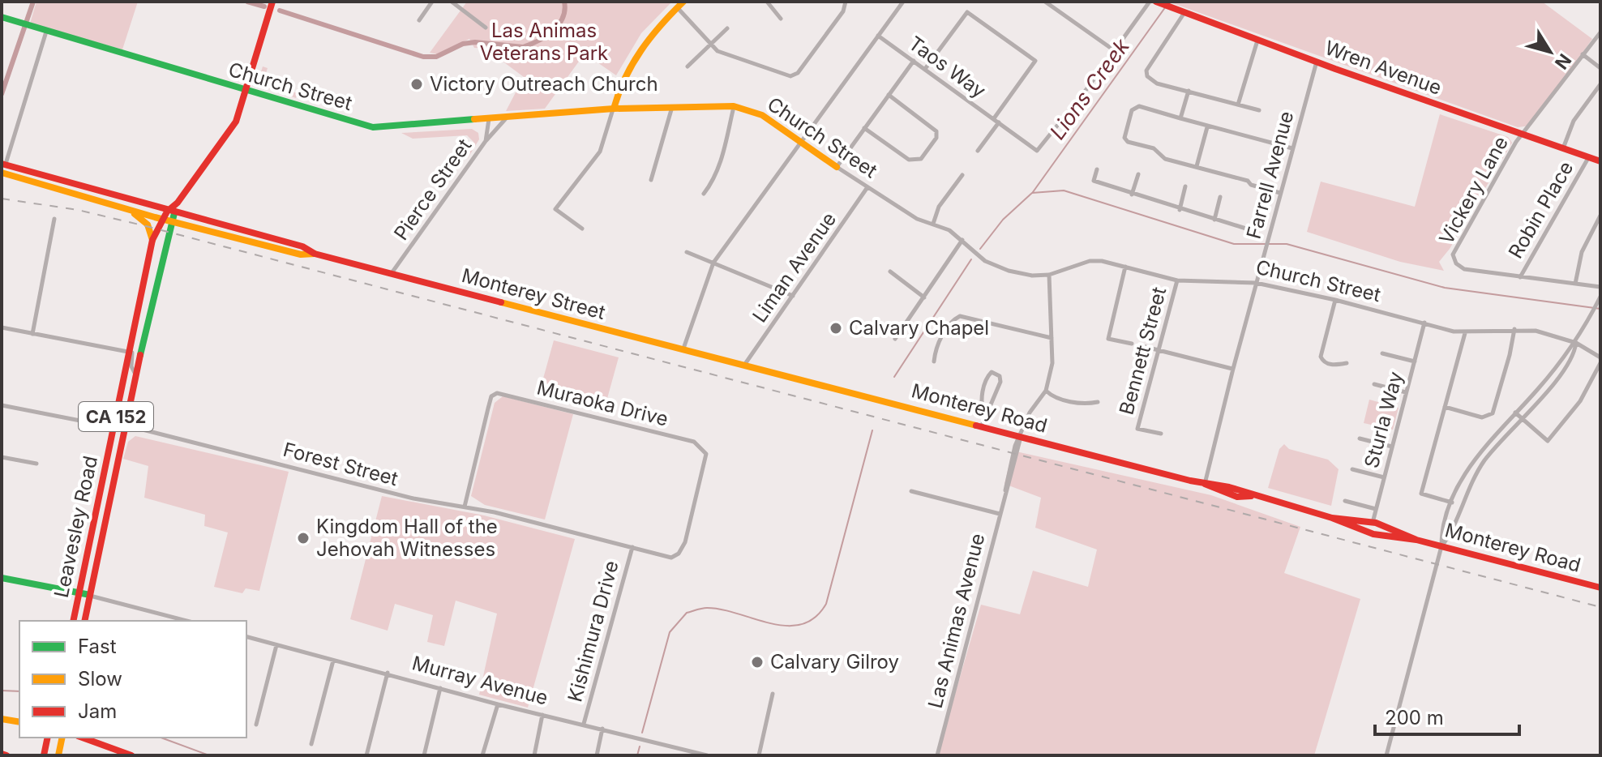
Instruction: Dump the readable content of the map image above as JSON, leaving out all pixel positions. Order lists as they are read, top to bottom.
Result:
{
  "streets": {
    "main road": [
      "Wren Avenue",
      "Church Street",
      "Monterey Street",
      "Monterey Road",
      "CA 152",
      "Leavesley Road"
    ],
    "street": [
      "Taos Way",
      "Farrell Avenue",
      "Pierce Street",
      "Vickery Lane",
      "Robin Place",
      "Liman Avenue",
      "Bennett Street",
      "Muraoka Drive",
      "Sturla Way",
      "Forest Street",
      "Las Animas Avenue",
      "Kishimura Drive",
      "Murray Avenue"
    ]
  },
  "crossings": [
    ["Wren Avenue", "Farrell Avenue"],
    ["Wren Avenue", "Vickery Lane"],
    ["Wren Avenue", "Robin Place"],
    ["Church Street", "Farrell Avenue"],
    ["Church Street", "Pierce Street"],
    ["Church Street", "Liman Avenue"],
    ["Church Street", "Bennett Street"],
    ["Church Street", "Sturla Way"],
    ["Farrell Avenue", "Monterey Road"],
    ["Pierce Street", "Monterey Street"],
    ["Vickery Lane", "Robin Place"],
    ["Liman Avenue", "Monterey Street"],
    ["Liman Avenue", "Monterey Road"],
    ["Monterey Street", "Monterey Road"],
    ["Monterey Street", "Leavesley Road"],
    ["Muraoka Drive", "Forest Street"],
    ["Monterey Road", "Sturla Way"],
    ["Monterey Road", "Las Animas Avenue"],
    ["Forest Street", "Leavesley Road"],
    ["Forest Street", "Kishimura Drive"],
    ["Kishimura Drive", "Murray Avenue"]
  ],
  "water": ["Lions Creek"],
  "parks": ["Las Animas Veterans Park"],
  "places": [
    "Victory Outreach Church",
    "Calvary Chapel",
    "Kingdom Hall of the Jehovah Witnesses",
    "Calvary Gilroy"
  ],
  "legend": ["Fast", "Slow", "Jam"],
  "scale_bar": "200 m",
  "north": "bottom right"
}
